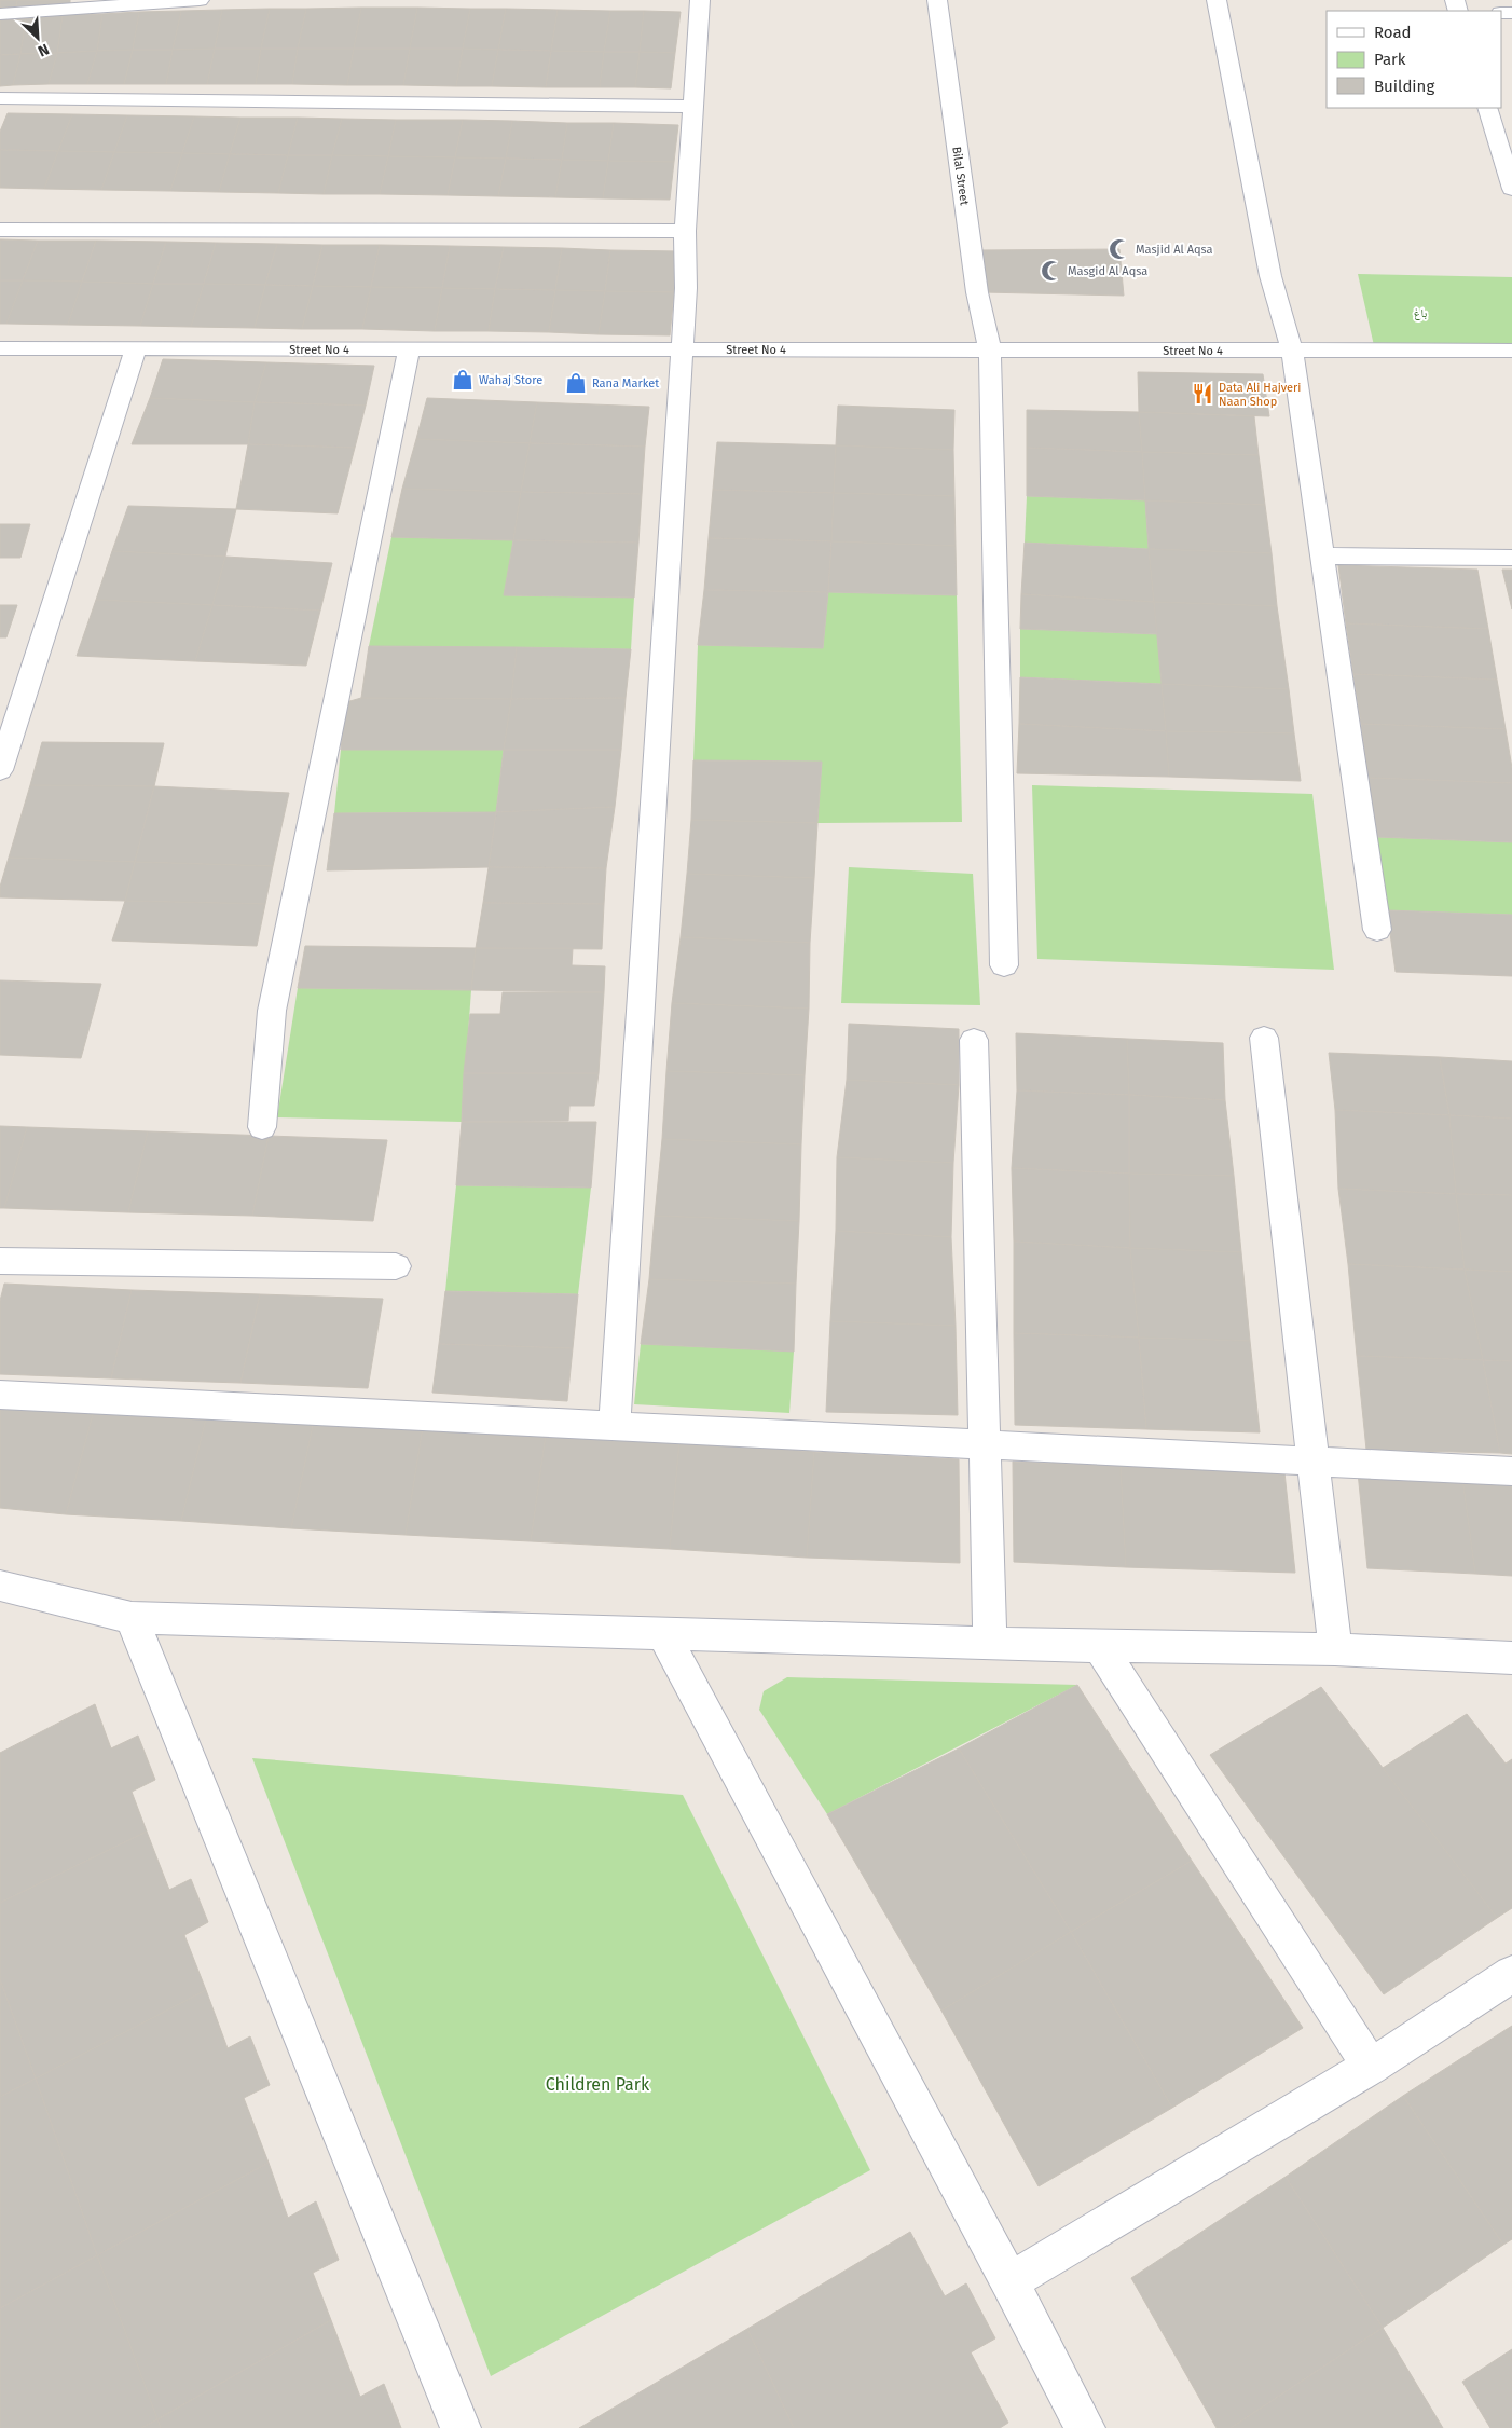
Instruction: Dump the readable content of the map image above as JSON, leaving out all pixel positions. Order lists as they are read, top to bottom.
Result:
{
  "streets": {
    "street": ["Bilal Street", "Street No 4"]
  },
  "crossings": [
    ["Bilal Street", "Street No 4"]
  ],
  "parks": ["باغ", "Children Park"],
  "places": {
    "mosque": ["Masjid Al Aqsa", "Masgid Al Aqsa"],
    "shop": ["Wahaj Store", "Rana Market"],
    "restaurant": ["Data Ali Hajveri Naan Shop"]
  },
  "legend": ["Road", "Park", "Building"],
  "north": "bottom right"
}
